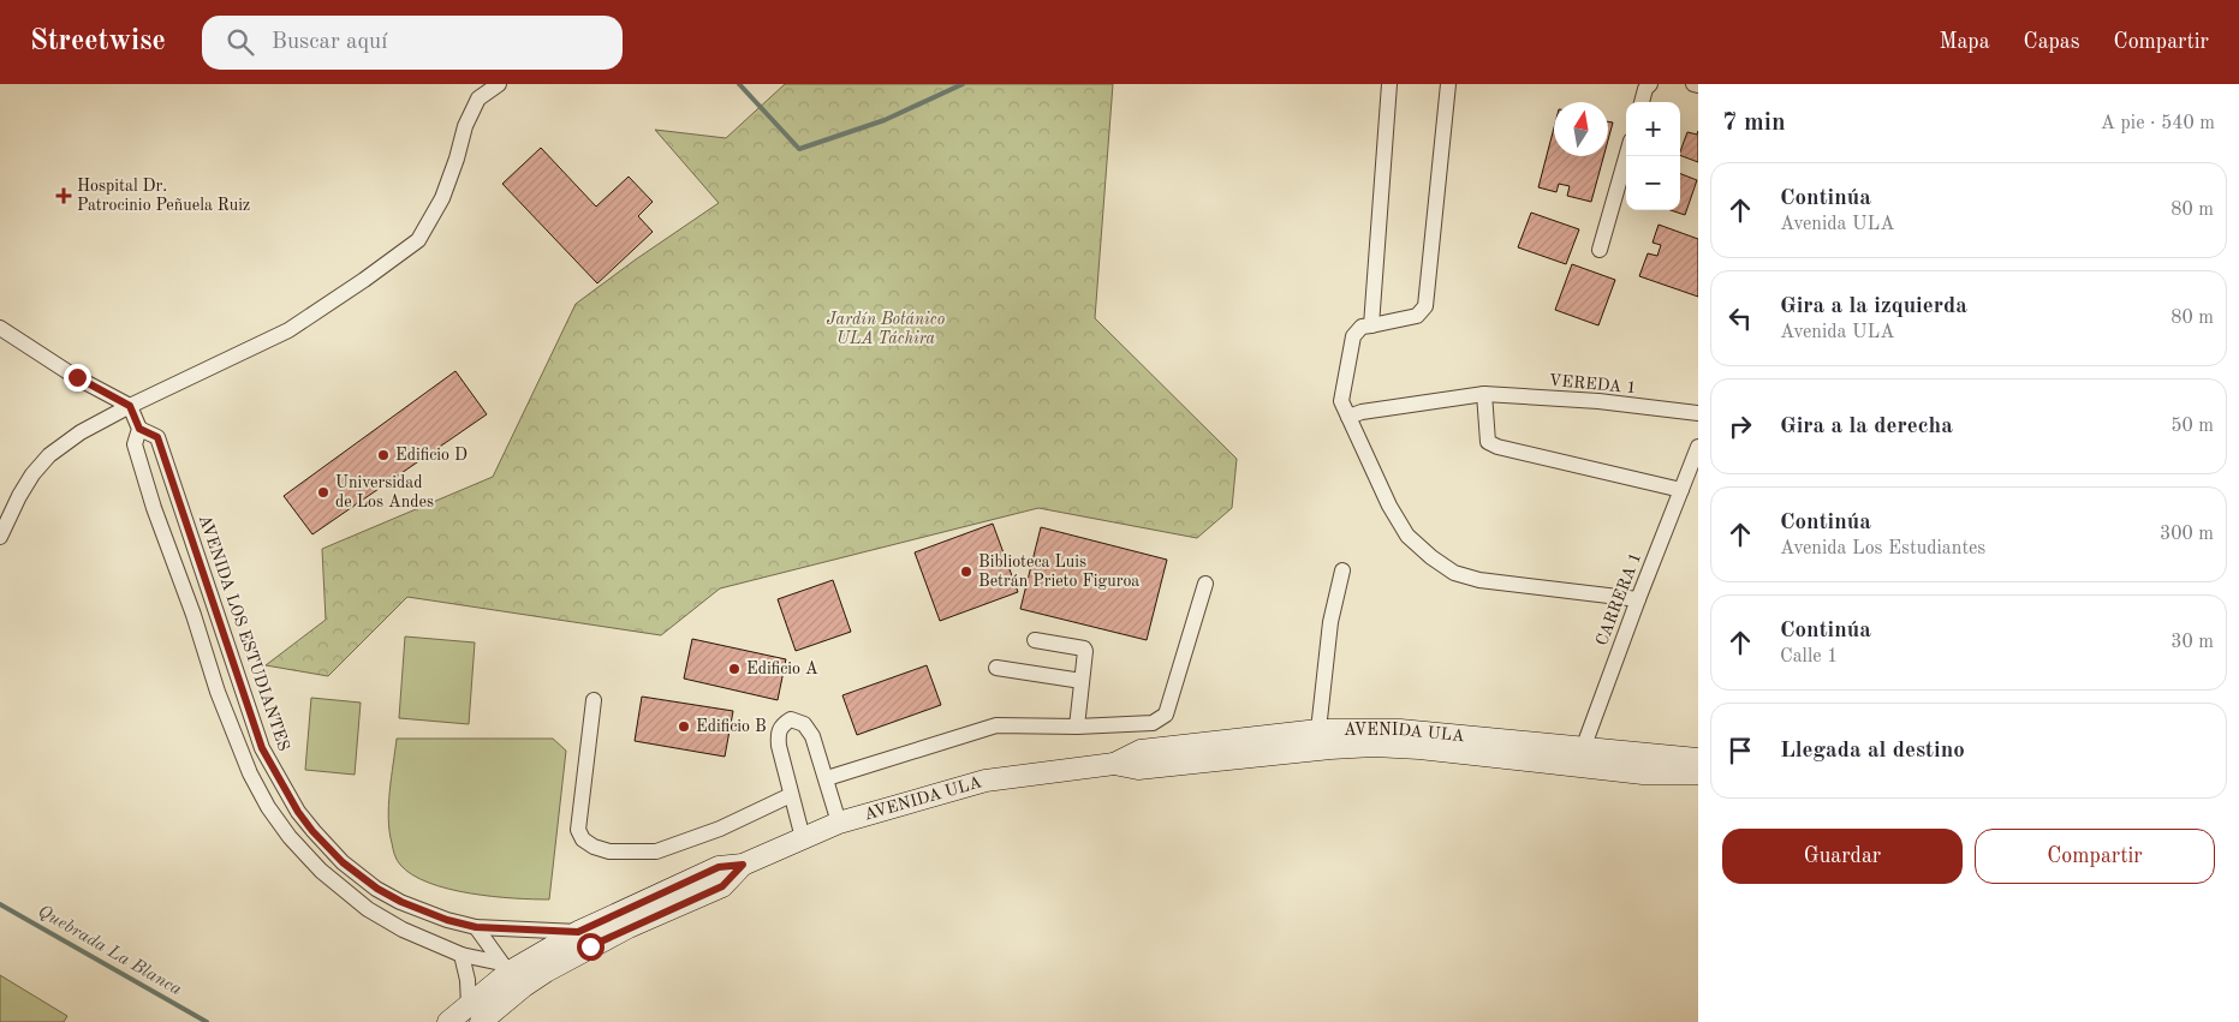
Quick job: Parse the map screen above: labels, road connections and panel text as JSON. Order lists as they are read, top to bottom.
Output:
{
  "streets": {
    "street": [
      "VEREDA 1",
      "CARRERA 1",
      "AVENIDA LOS ESTUDIANTES",
      "AVENIDA ULA"
    ]
  },
  "crossings": [
    ["CARRERA 1", "AVENIDA ULA"],
    ["AVENIDA LOS ESTUDIANTES", "AVENIDA ULA"]
  ],
  "water": ["Quebrada La Blanca"],
  "parks": ["Jardín Botánico ULA Táchira"],
  "places": {
    "health": ["Hospital Dr. Patrocinio Peñuela Ruiz"],
    "other": [
      "Edificio D",
      "Universidad de Los Andes",
      "Biblioteca Luis Betrán Prieto Figuroa",
      "Edificio A",
      "Edificio B"
    ]
  },
  "north": "top",
  "page": {
    "header": "Streetwise",
    "search": "Buscar aquí",
    "nav": ["Mapa", "Capas", "Compartir"],
    "heading": ["7 min", "A pie · 540 m"],
    "map_buttons": ["+", "−"],
    "list": [
      ["Continúa", "Avenida ULA", "80 m"],
      ["Gira a la izquierda", "Avenida ULA", "80 m"],
      ["Gira a la derecha", "50 m"],
      ["Continúa", "Avenida Los Estudiantes", "300 m"],
      ["Continúa", "Calle 1", "30 m"],
      "Llegada al destino"
    ],
    "buttons": ["Guardar", "Compartir"]
  }
}
